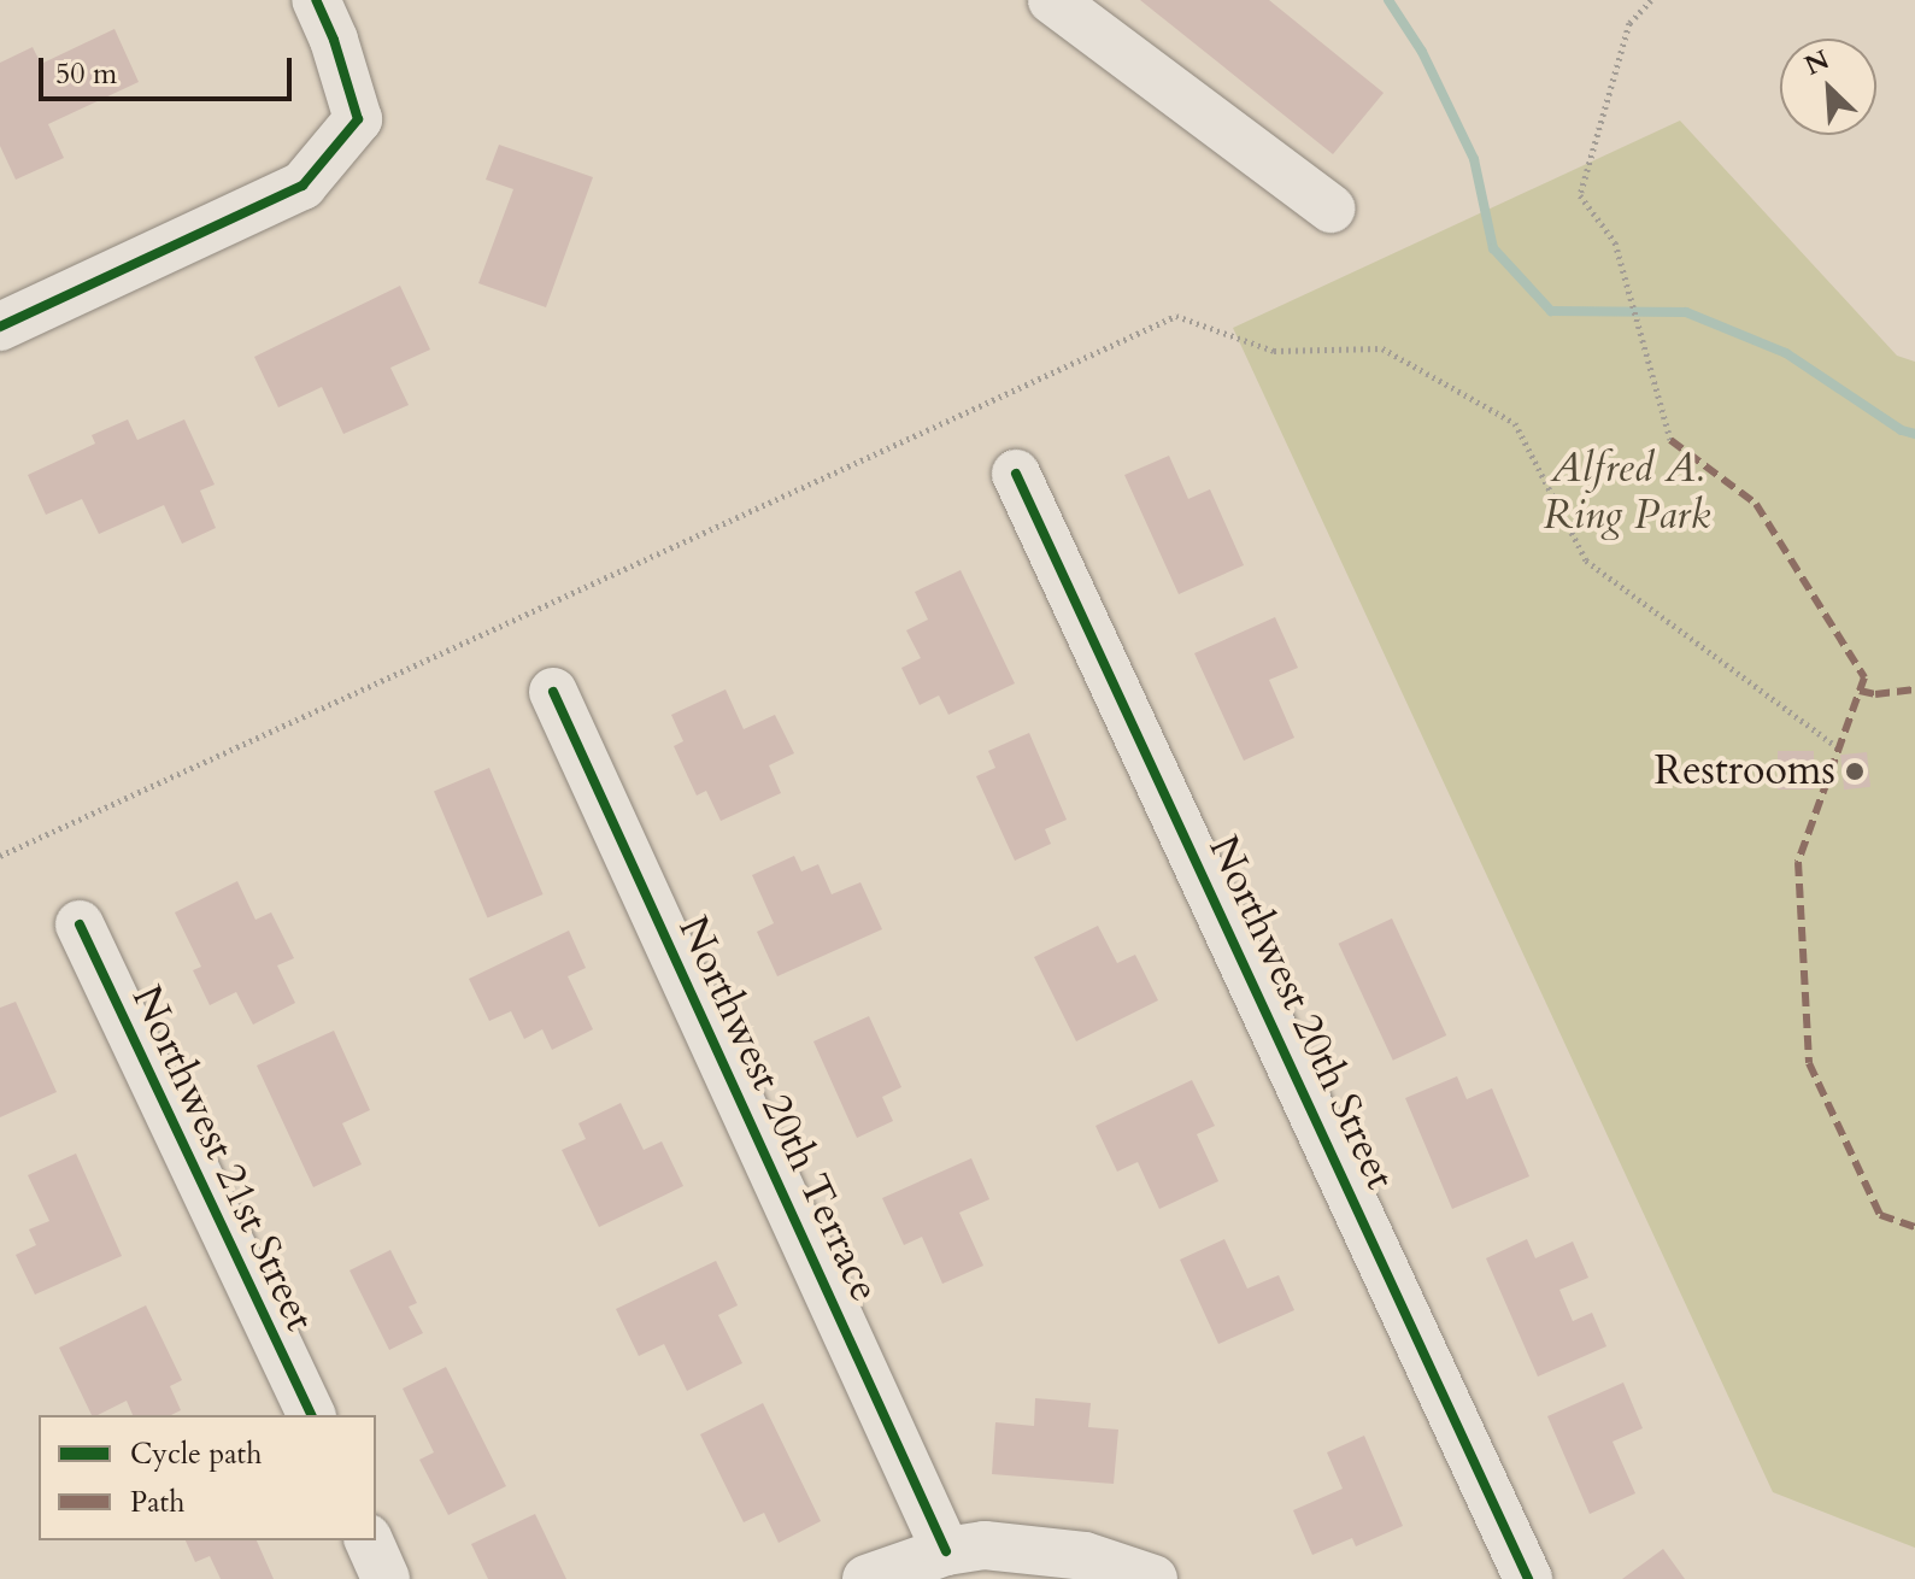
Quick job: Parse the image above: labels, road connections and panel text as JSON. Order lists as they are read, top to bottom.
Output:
{
  "streets": {
    "street": ["Northwest 20th Street", "Northwest 20th Terrace", "Northwest 21st Street"]
  },
  "parks": ["Alfred A. Ring Park"],
  "places": ["Restrooms"],
  "legend": ["Cycle path", "Path"],
  "scale_bar": "50 m",
  "north": "top left"
}
